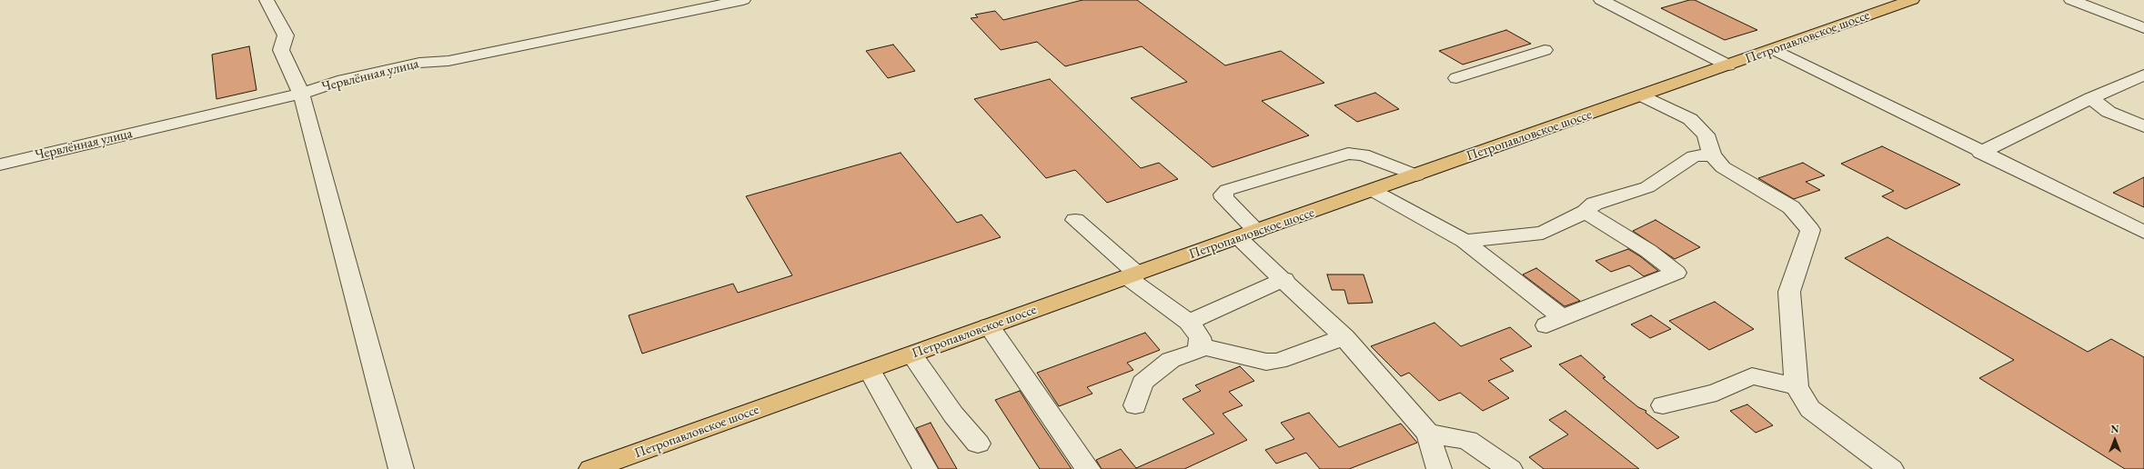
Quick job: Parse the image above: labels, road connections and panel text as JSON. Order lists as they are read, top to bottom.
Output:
{
  "streets": {
    "main road": ["Петропавловское шоссе"],
    "street": ["Червлённая улица"]
  },
  "north": "top"
}
